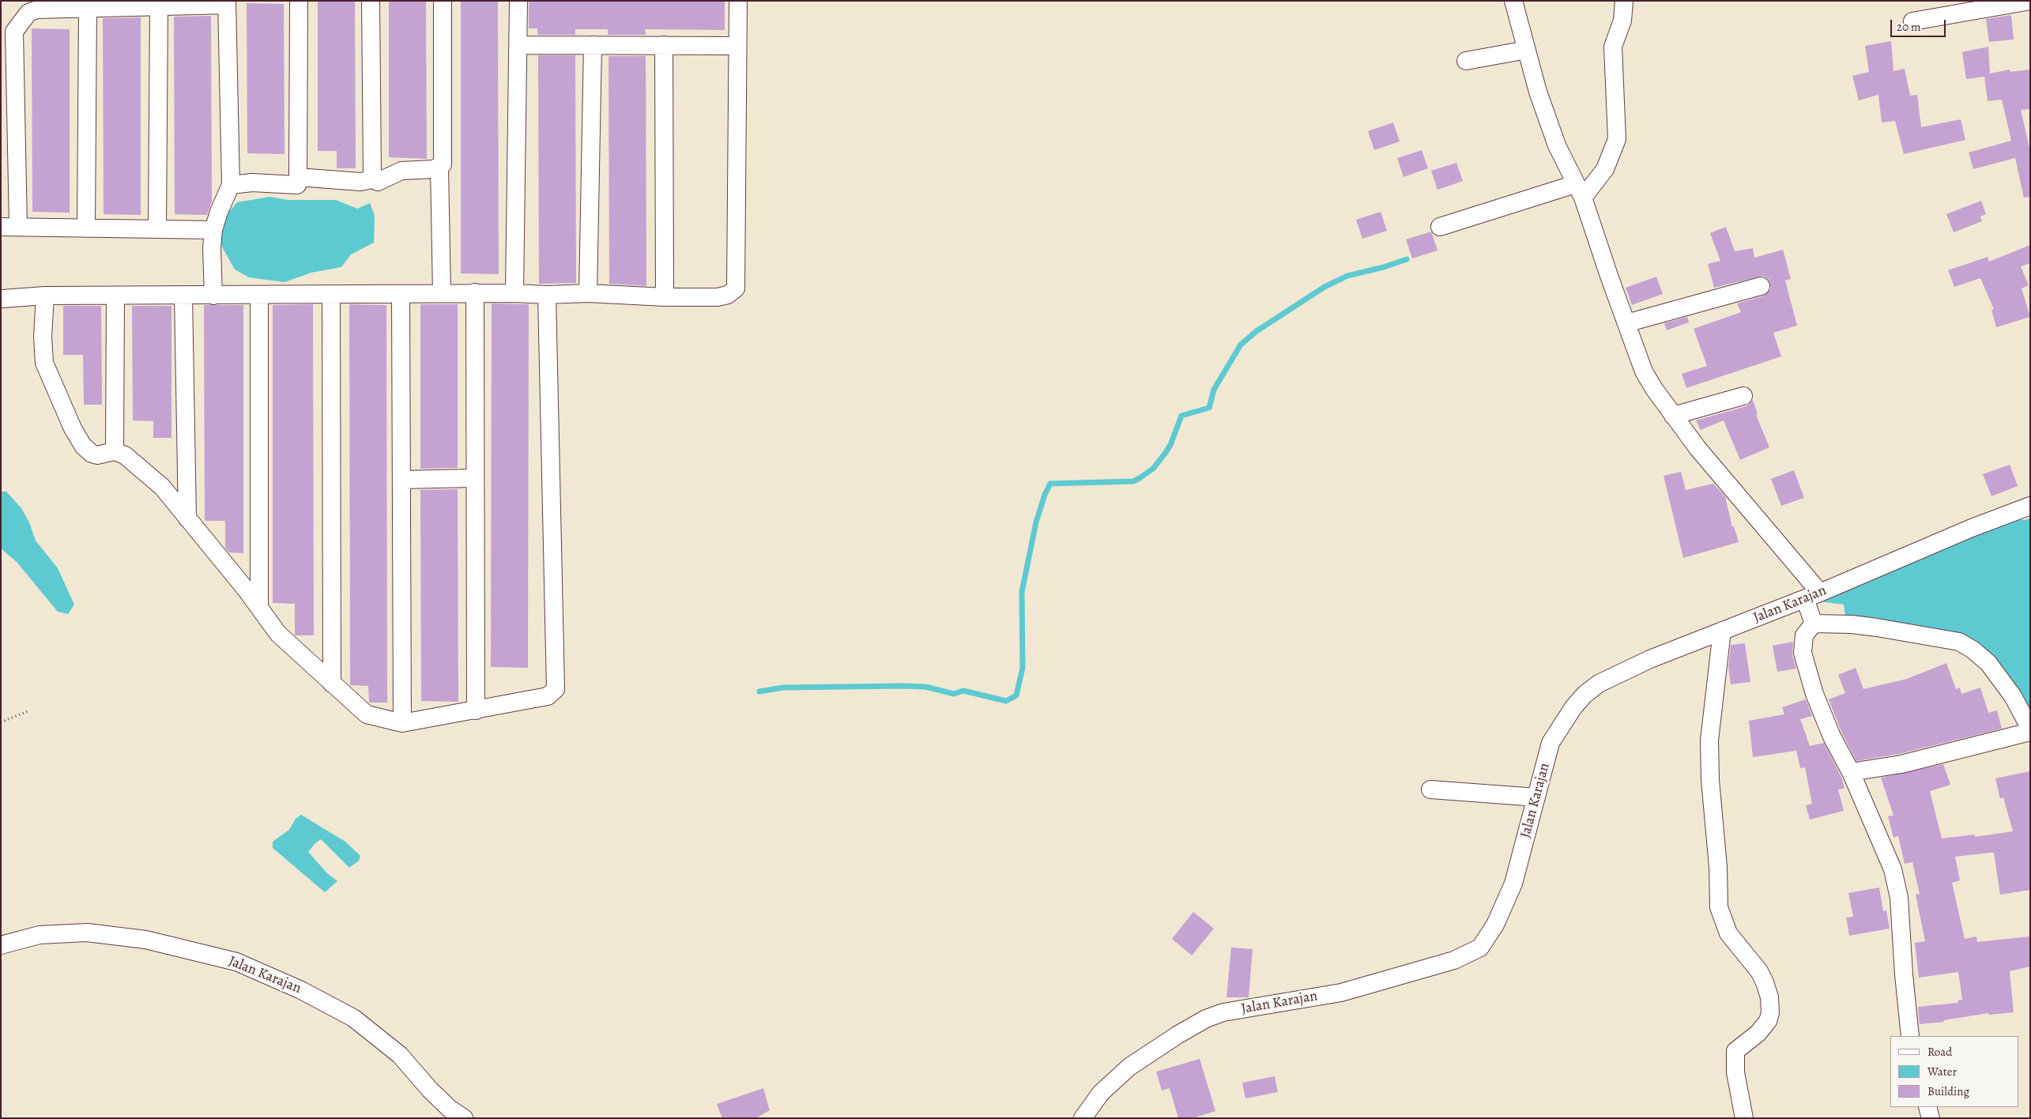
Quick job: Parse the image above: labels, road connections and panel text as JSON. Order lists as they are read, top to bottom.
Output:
{
  "streets": {
    "street": ["Jalan Karajan"]
  },
  "legend": ["Road", "Water", "Building"],
  "scale_bar": "20 m"
}
